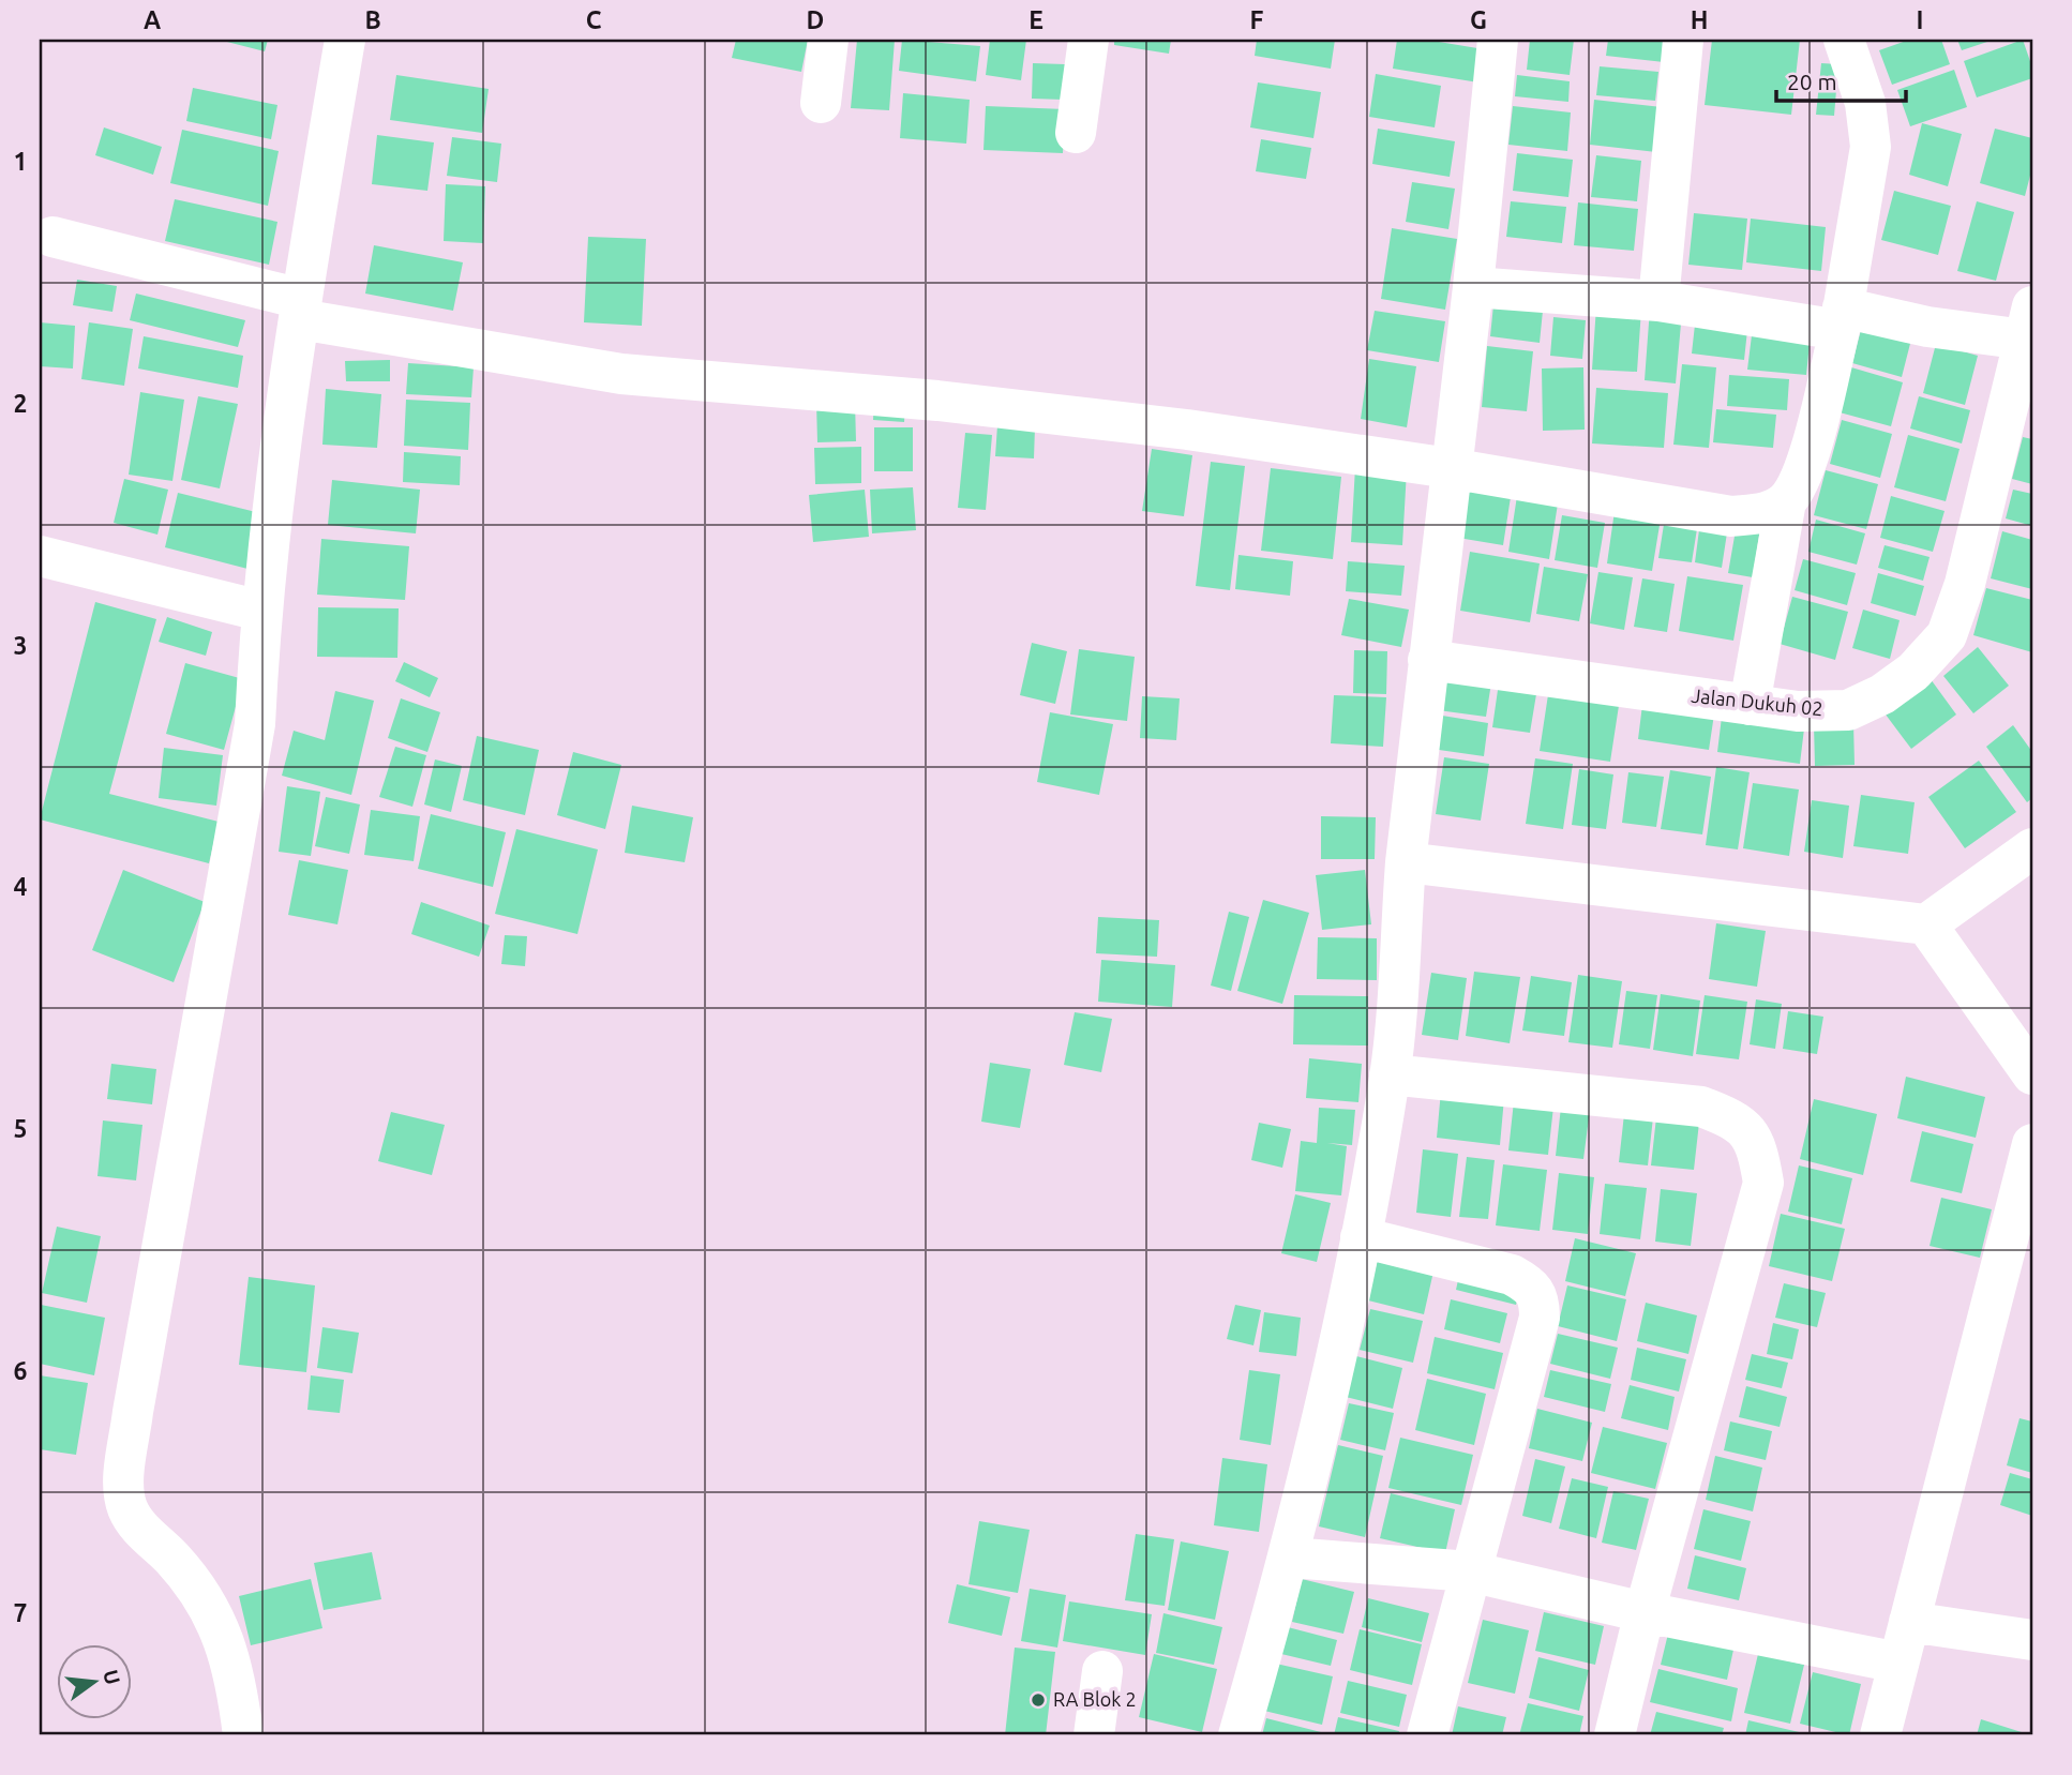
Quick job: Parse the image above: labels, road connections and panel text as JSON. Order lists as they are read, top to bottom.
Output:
{
  "streets": {
    "street": ["Jalan Dukuh 02"]
  },
  "places": ["RA Blok 2"],
  "scale_bar": "20 m",
  "north": "right",
  "grid": {
    "columns": [
      "A",
      "B",
      "C",
      "D",
      "E",
      "F",
      "G",
      "H",
      "I"
    ],
    "rows": [
      "1",
      "2",
      "3",
      "4",
      "5",
      "6",
      "7"
    ]
  }
}
